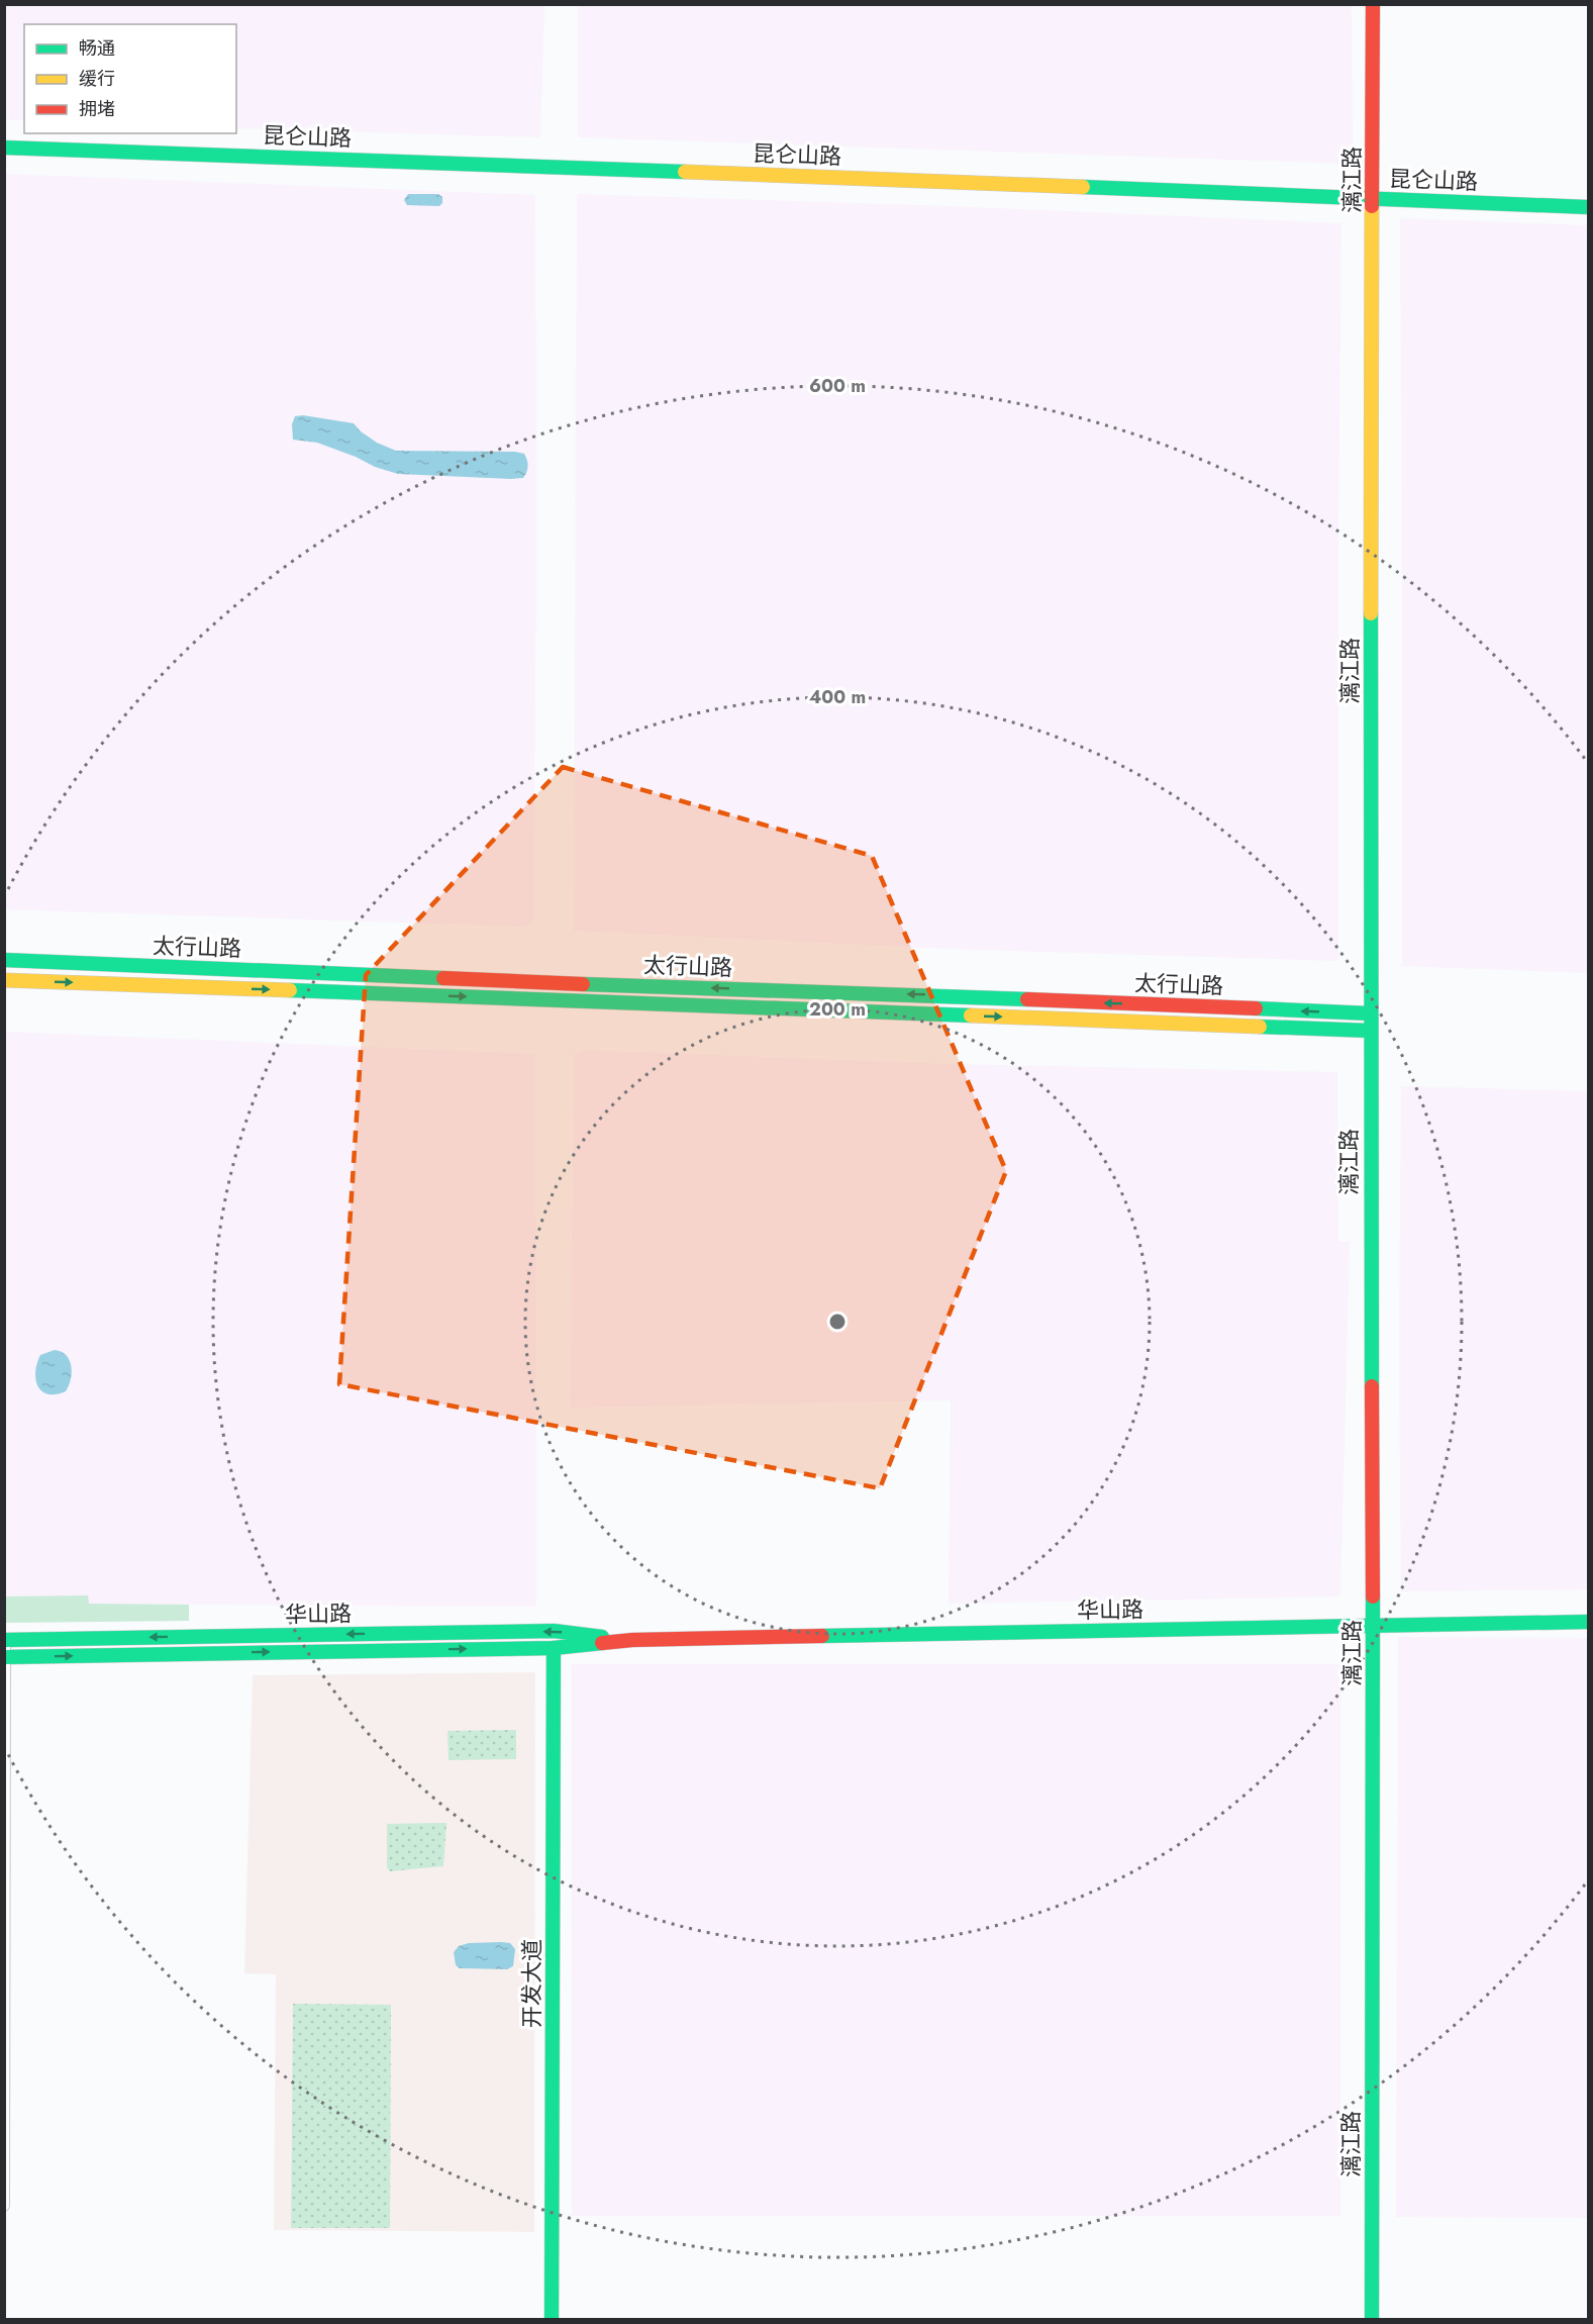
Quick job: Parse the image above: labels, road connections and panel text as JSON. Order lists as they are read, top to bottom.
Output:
{
  "streets": {
    "street": [
      "昆仑山路",
      "漓江路",
      "太行山路",
      "华山路",
      "开发大道"
    ]
  },
  "crossings": [
    ["昆仑山路", "漓江路"],
    ["漓江路", "太行山路"],
    ["漓江路", "华山路"],
    ["华山路", "开发大道"]
  ],
  "legend": ["畅通", "缓行", "拥堵"],
  "rings": ["600 m", "400 m", "200 m"]
}
